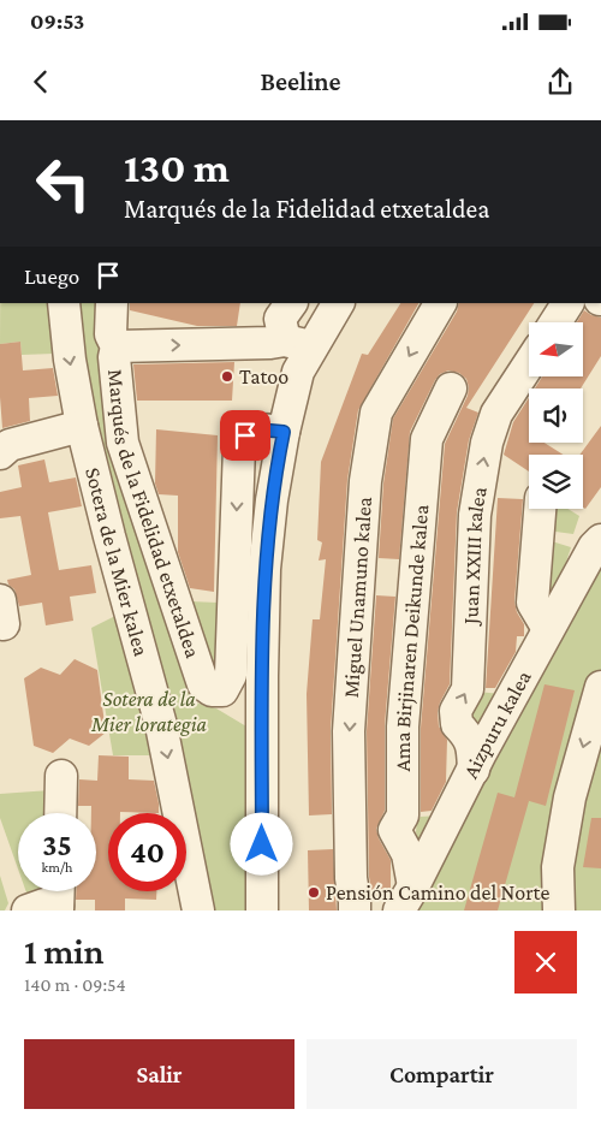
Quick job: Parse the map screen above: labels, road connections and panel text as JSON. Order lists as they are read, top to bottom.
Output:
{
  "streets": {
    "street": [
      "Marqués de la Fidelidad etxetaldea",
      "Juan XXIII kalea",
      "Sotera de la Mier kalea",
      "Miguel Unamuno kalea",
      "Ama Birjinaren Deikunde kalea",
      "Aizpuru kalea"
    ]
  },
  "crossings": [
    ["Juan XXIII kalea", "Aizpuru kalea"],
    ["Ama Birjinaren Deikunde kalea", "Aizpuru kalea"]
  ],
  "parks": ["Sotera de la Mier lorategia"],
  "places": ["Tatoo", "Pensión Camino del Norte"],
  "north": "left",
  "page": {
    "status": "09:53",
    "header": "Beeline",
    "turn": ["130 m", "Marqués de la Fidelidad etxetaldea"],
    "then": "Luego",
    "speed": "35 km/h",
    "limit": "40",
    "heading": ["1 min", "140 m · 09:54"],
    "buttons": ["Salir", "Compartir"]
  }
}
